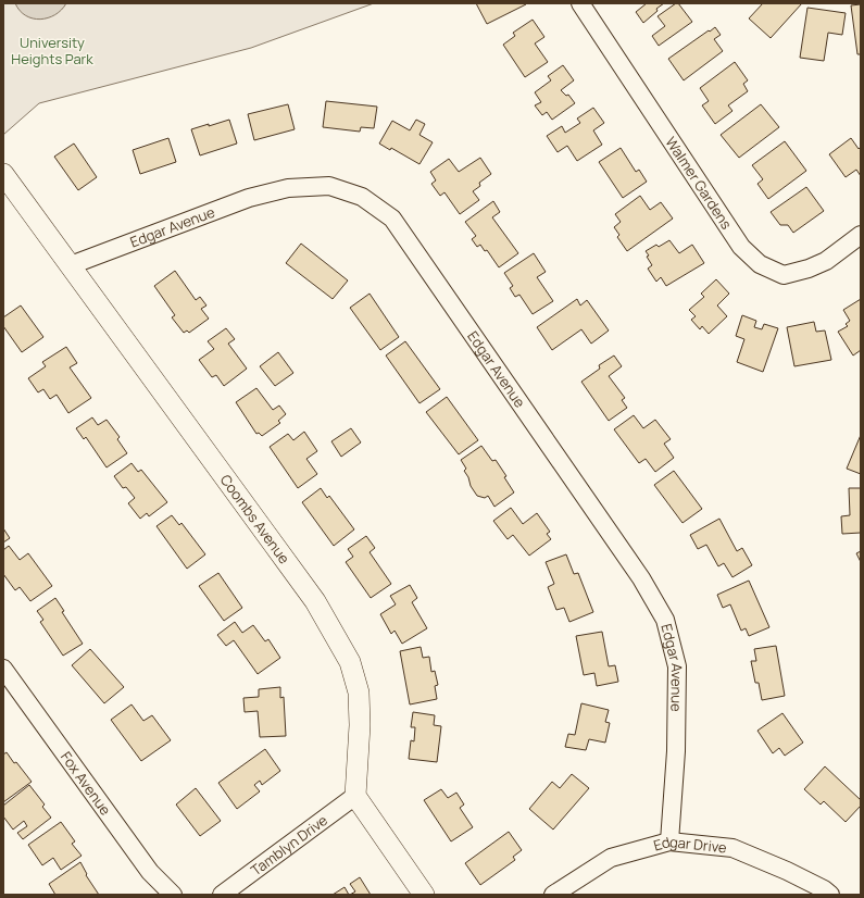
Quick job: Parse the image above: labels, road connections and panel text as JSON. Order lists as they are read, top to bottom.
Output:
{
  "streets": {
    "street": [
      "Walmer Gardens",
      "Edgar Avenue",
      "Coombs Avenue",
      "Fox Avenue",
      "Tamblyn Drive",
      "Edgar Drive"
    ]
  },
  "crossings": [
    ["Edgar Avenue", "Coombs Avenue"],
    ["Edgar Avenue", "Edgar Drive"],
    ["Coombs Avenue", "Tamblyn Drive"]
  ],
  "parks": ["University Heights Park"]
}
